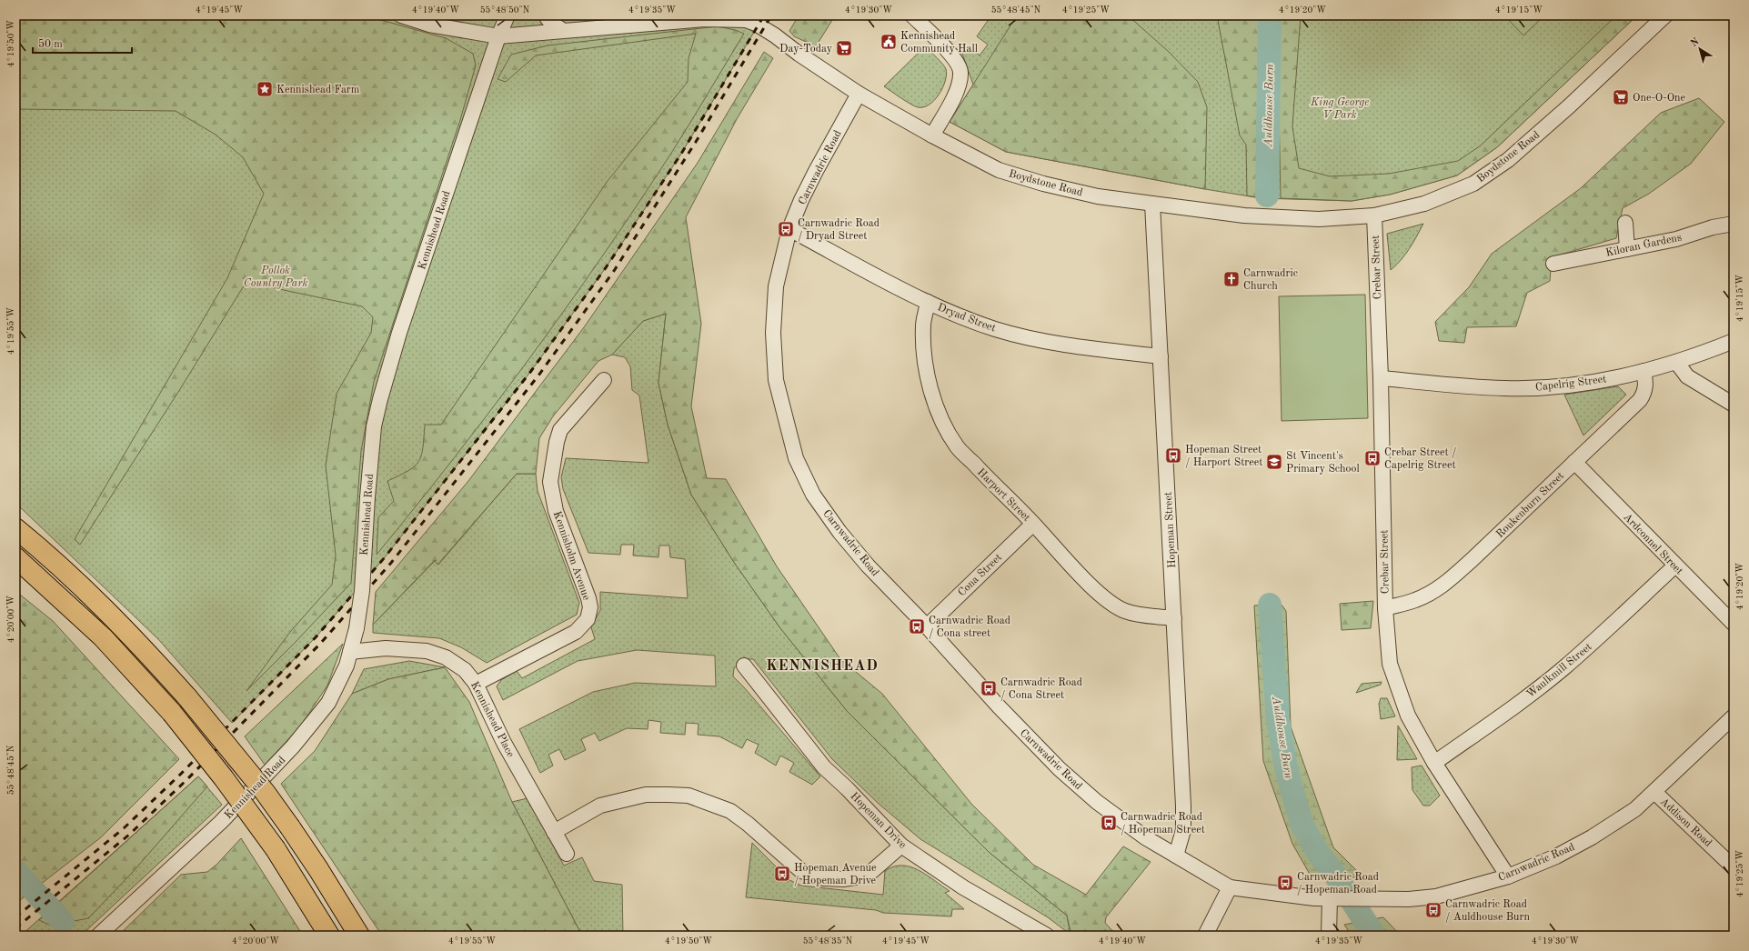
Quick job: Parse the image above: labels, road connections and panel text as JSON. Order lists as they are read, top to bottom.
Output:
{
  "streets": {
    "street": [
      "Boydstone Road",
      "Carnwadric Road",
      "Kennishead Road",
      "Kiloran Gardens",
      "Crebar Street",
      "Dryad Street",
      "Capelrig Street",
      "Harport Street",
      "Roukenburn Street",
      "Hopeman Street",
      "Ardconnel Street",
      "Kennisholm Avenue",
      "Cona Street",
      "Waulkmill Street",
      "Kennishead Place",
      "Hopeman Drive",
      "Addison Road"
    ]
  },
  "crossings": [
    ["Boydstone Road", "Carnwadric Road"],
    ["Boydstone Road", "Kennishead Road"],
    ["Boydstone Road", "Crebar Street"],
    ["Boydstone Road", "Hopeman Street"],
    ["Carnwadric Road", "Crebar Street"],
    ["Carnwadric Road", "Dryad Street"],
    ["Carnwadric Road", "Hopeman Street"],
    ["Carnwadric Road", "Cona Street"],
    ["Carnwadric Road", "Addison Road"],
    ["Kennishead Road", "Kennishead Place"],
    ["Crebar Street", "Capelrig Street"],
    ["Crebar Street", "Roukenburn Street"],
    ["Crebar Street", "Waulkmill Street"],
    ["Dryad Street", "Harport Street"],
    ["Dryad Street", "Hopeman Street"],
    ["Capelrig Street", "Roukenburn Street"],
    ["Harport Street", "Hopeman Street"],
    ["Harport Street", "Cona Street"],
    ["Roukenburn Street", "Ardconnel Street"],
    ["Ardconnel Street", "Waulkmill Street"],
    ["Kennisholm Avenue", "Kennishead Place"]
  ],
  "districts": ["KENNISHEAD"],
  "water": ["Auldhouse Burn"],
  "parks": ["King George V Park", "Pollok Country Park"],
  "places": {
    "public building": ["Kennishead Community Hall"],
    "supermarket": ["Day-Today", "One-O-One"],
    "place": ["Kennishead Farm"],
    "bus stop": [
      "Carnwadric Road / Dryad Street",
      "Hopeman Street / Harport Street",
      "Crebar Street / Capelrig Street",
      "Carnwadric Road / Cona street",
      "Carnwadric Road / Cona Street",
      "Carnwadric Road / Hopeman Street",
      "Hopeman Avenue / Hopeman Drive",
      "Carnwadric Road / Hopeman Road",
      "Carnwadric Road / Auldhouse Burn"
    ],
    "church": ["Carnwadric Church"],
    "school or university": ["St Vincent's Primary School"]
  },
  "scale_bar": "50 m",
  "north": "top left",
  "coordinates": [
    "4°19'45\"W",
    "4°19'40\"W",
    "55°48'50\"N",
    "4°19'35\"W",
    "4°19'30\"W",
    "55°48'45\"N",
    "4°19'25\"W",
    "4°19'20\"W",
    "4°19'15\"W",
    "4°19'50\"W",
    "4°19'55\"W",
    "4°20'00\"W",
    "55°48'35\"N"
  ]
}
